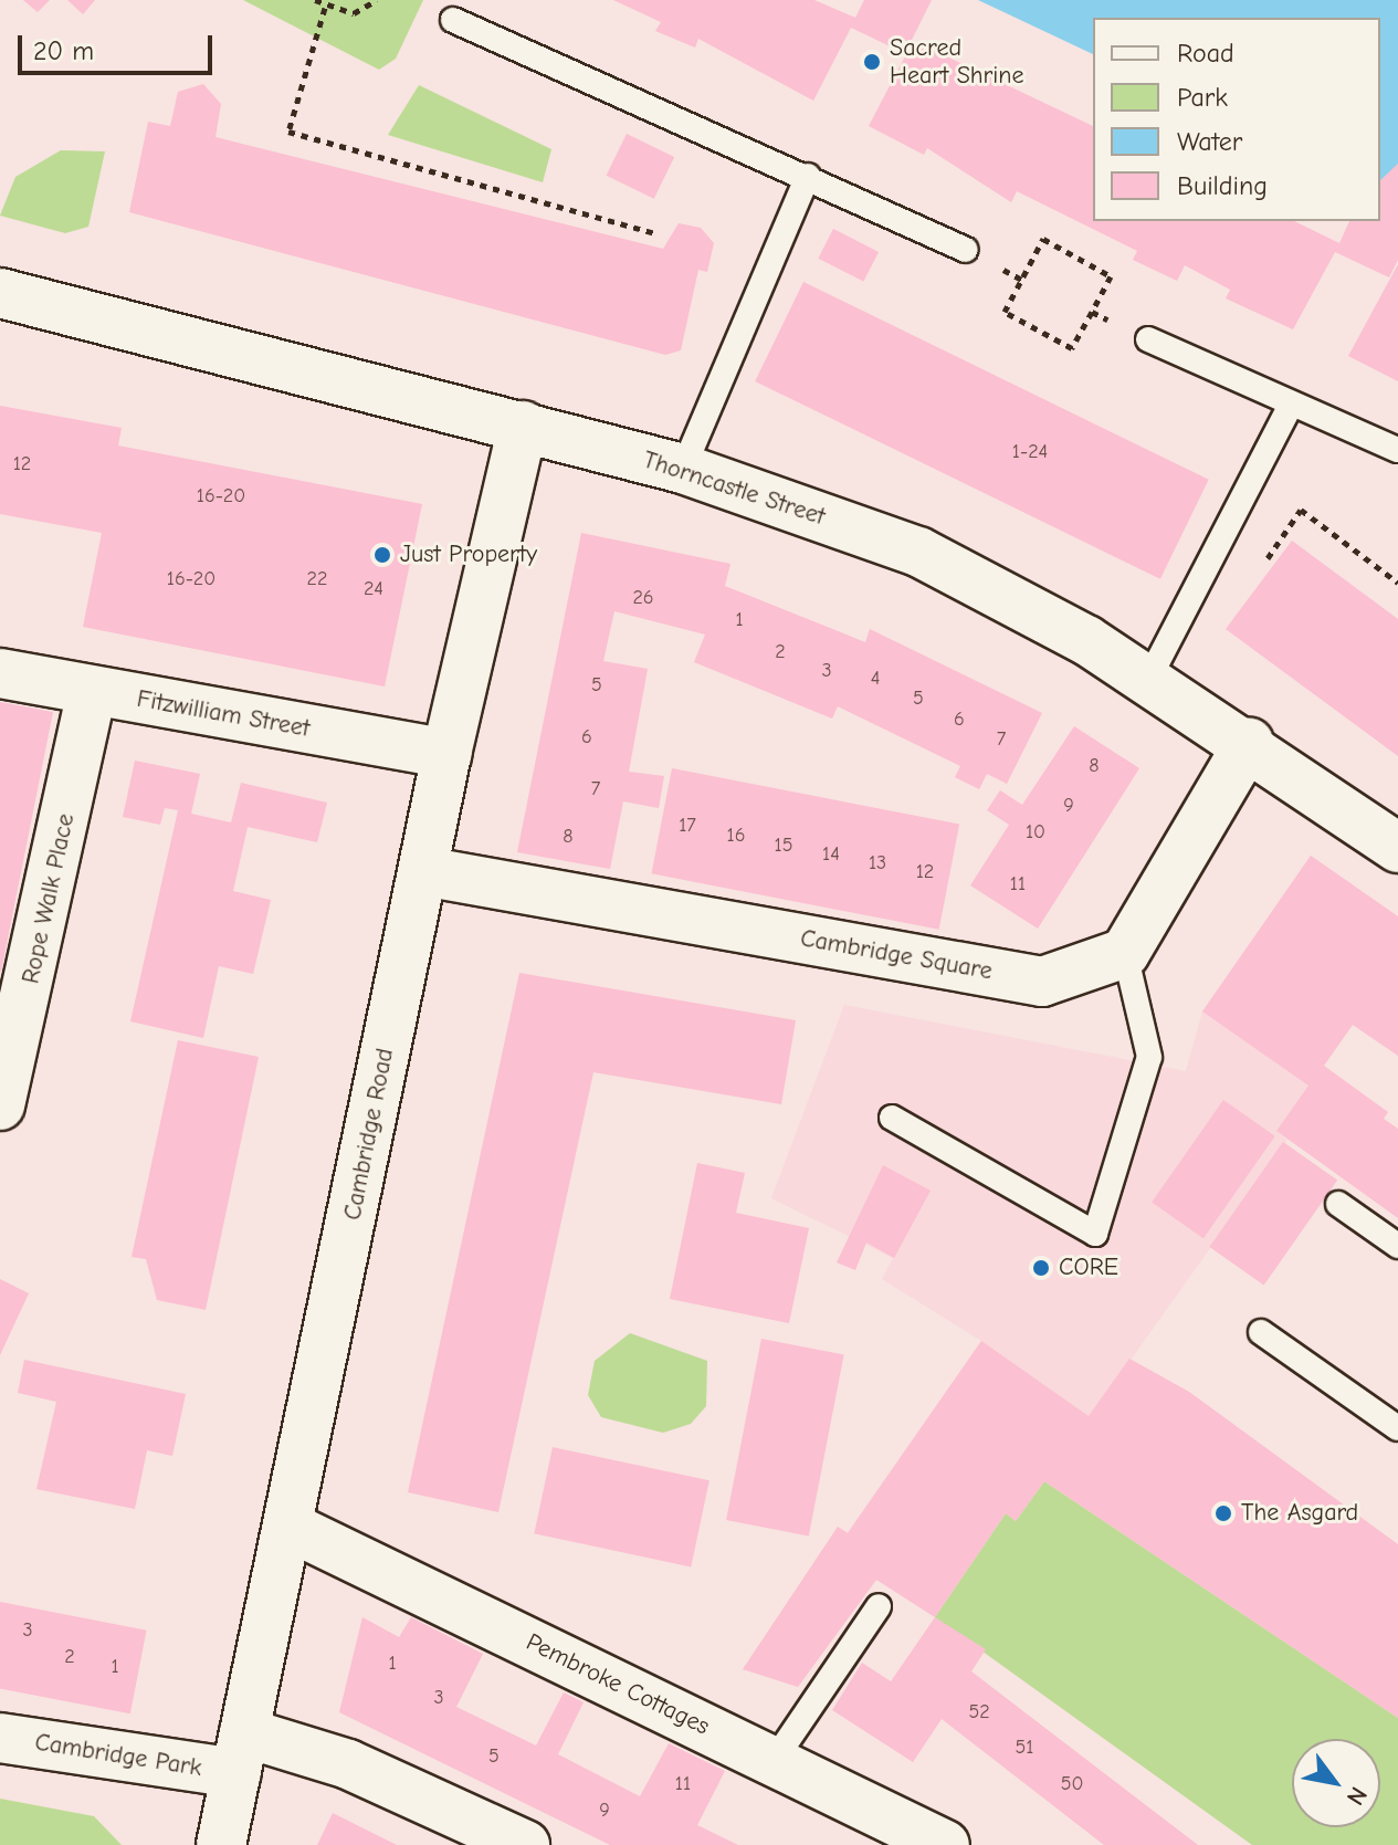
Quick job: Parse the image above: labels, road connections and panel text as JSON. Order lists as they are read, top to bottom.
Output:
{
  "streets": {
    "street": [
      "Thorncastle Street",
      "Fitzwilliam Street",
      "Rope Walk Place",
      "Cambridge Square",
      "Cambridge Road",
      "Pembroke Cottages",
      "Cambridge Park"
    ]
  },
  "crossings": [
    ["Thorncastle Street", "Cambridge Road"],
    ["Fitzwilliam Street", "Rope Walk Place"],
    ["Fitzwilliam Street", "Cambridge Road"],
    ["Cambridge Square", "Cambridge Road"],
    ["Cambridge Road", "Pembroke Cottages"],
    ["Cambridge Road", "Cambridge Park"]
  ],
  "places": [
    "Sacred Heart Shrine",
    "Just Property",
    "CORE",
    "The Asgard"
  ],
  "house_numbers": [
    "1-24",
    "12",
    "16-20",
    "16-20",
    "22",
    "24",
    "26",
    "1",
    "2",
    "3",
    "4",
    "5",
    "5",
    "6",
    "6",
    "7",
    "8",
    "7",
    "9",
    "17",
    "10",
    "16",
    "8",
    "15",
    "14",
    "13",
    "12",
    "11",
    "3",
    "2",
    "1",
    "1",
    "3",
    "52",
    "51",
    "5",
    "11",
    "50",
    "9"
  ],
  "legend": [
    "Road",
    "Park",
    "Water",
    "Building"
  ],
  "scale_bar": "20 m",
  "north": "bottom right"
}
